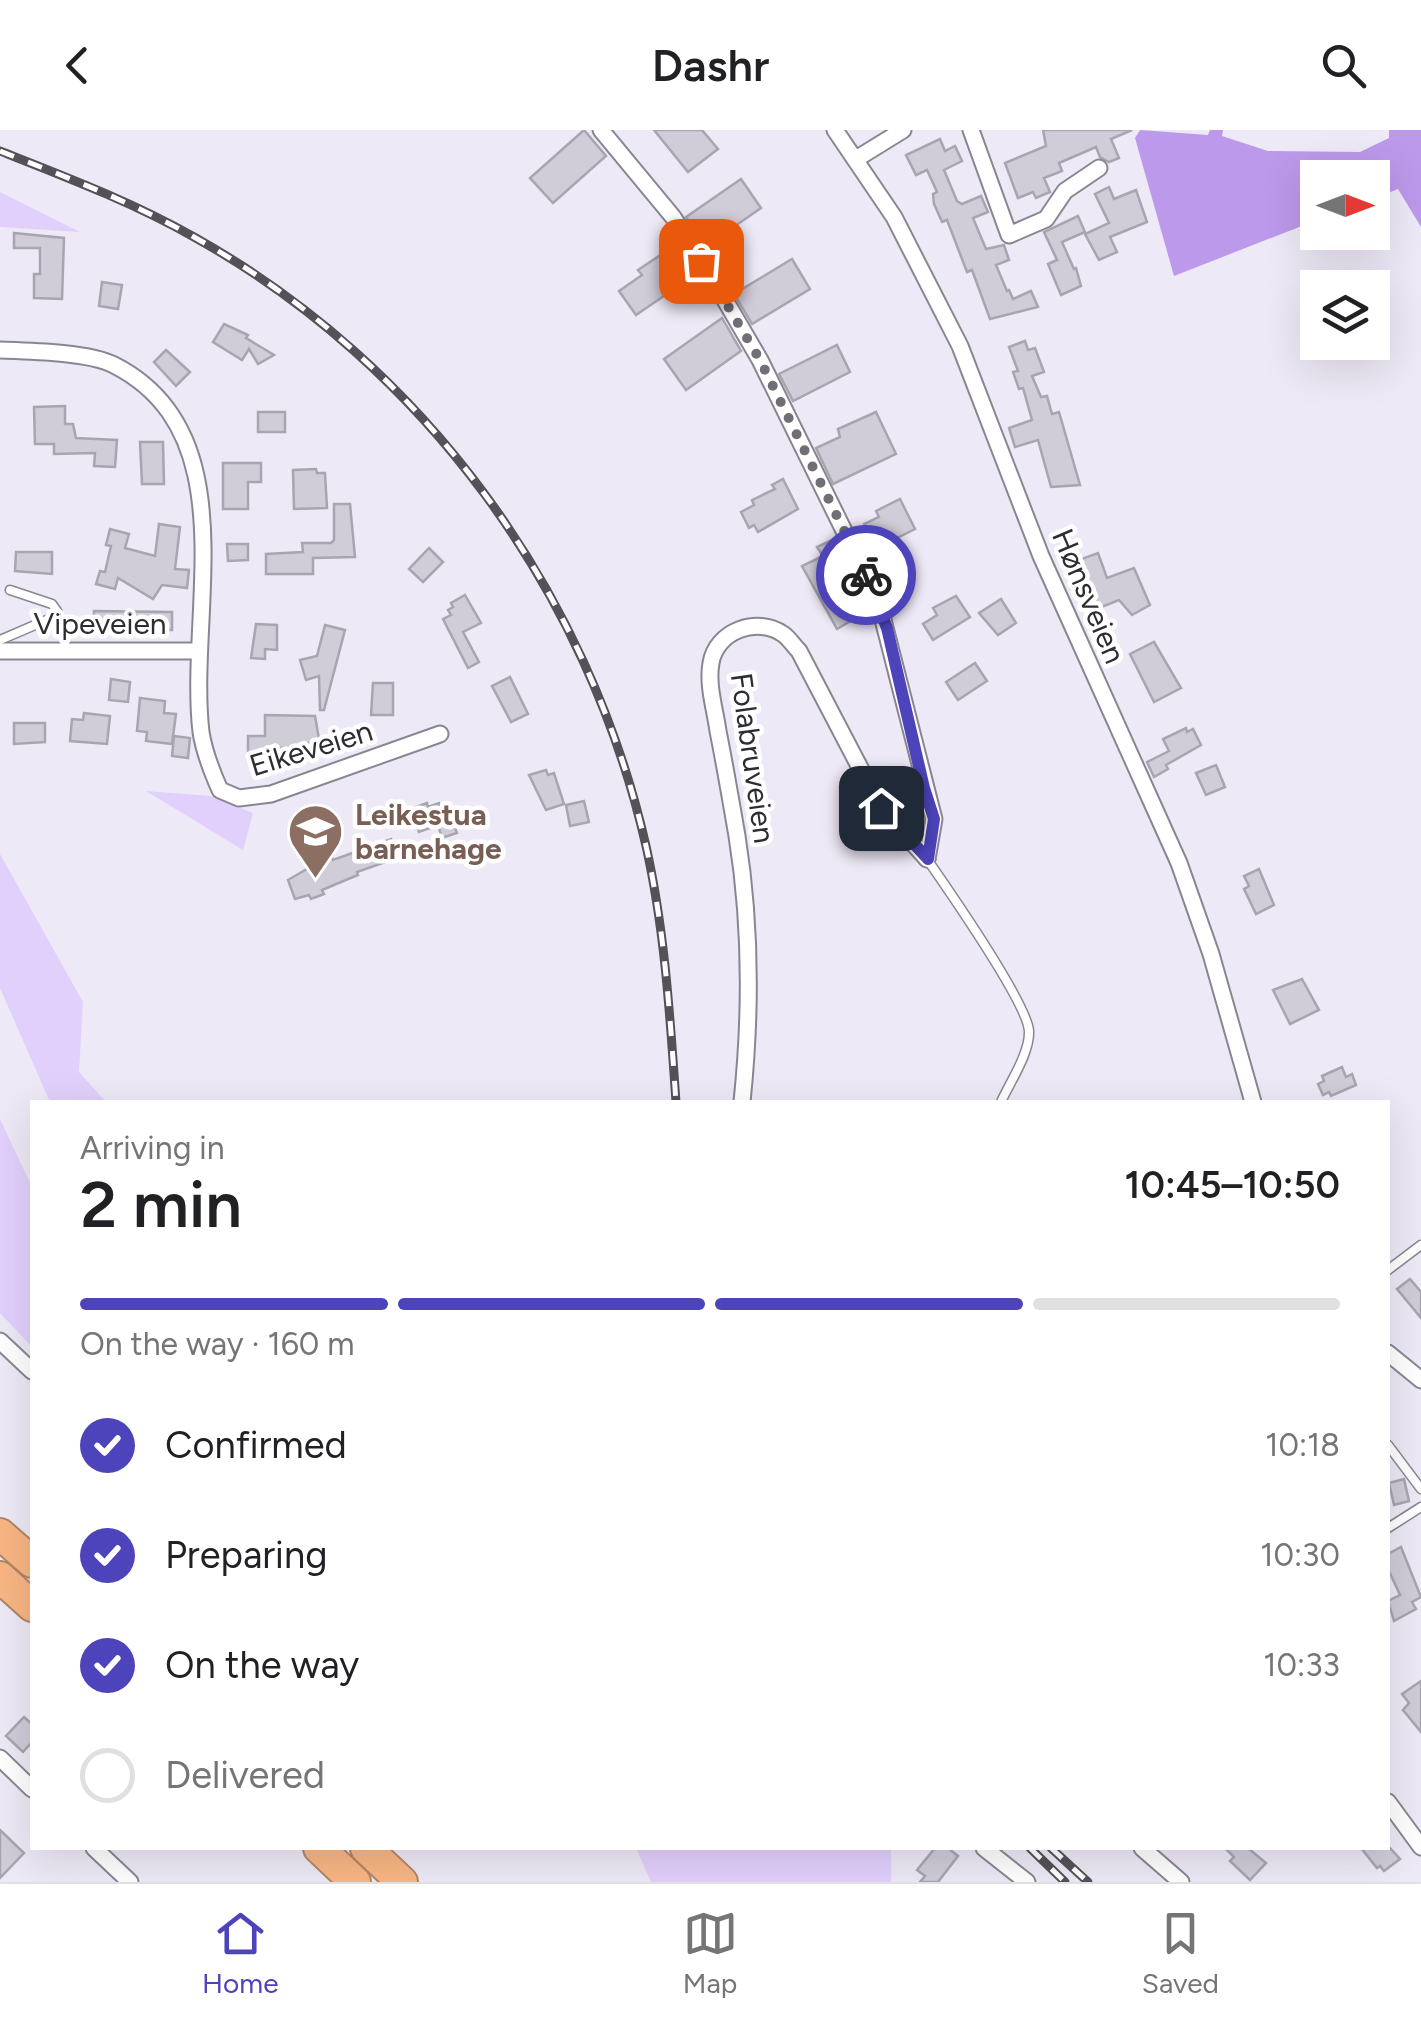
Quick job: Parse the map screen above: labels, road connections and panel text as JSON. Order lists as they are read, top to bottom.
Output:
{
  "streets": {
    "street": [
      "Hønsveien",
      "Vipeveien",
      "Eikeveien",
      "Folabruveien"
    ]
  },
  "crossings": [
    ["Vipeveien", "Eikeveien"]
  ],
  "places": {
    "school or university": ["Leikestua barnehage"]
  },
  "north": "right",
  "page": {
    "header": "Dashr",
    "heading": ["2 min", "Arriving in", "10:45–10:50"],
    "bar": "On the way · 160 m",
    "list": [
      ["Confirmed", "10:18"],
      ["Preparing", "10:30"],
      ["On the way", "10:33"],
      "Delivered"
    ],
    "tabs": ["Home", "Map", "Saved"]
  }
}
